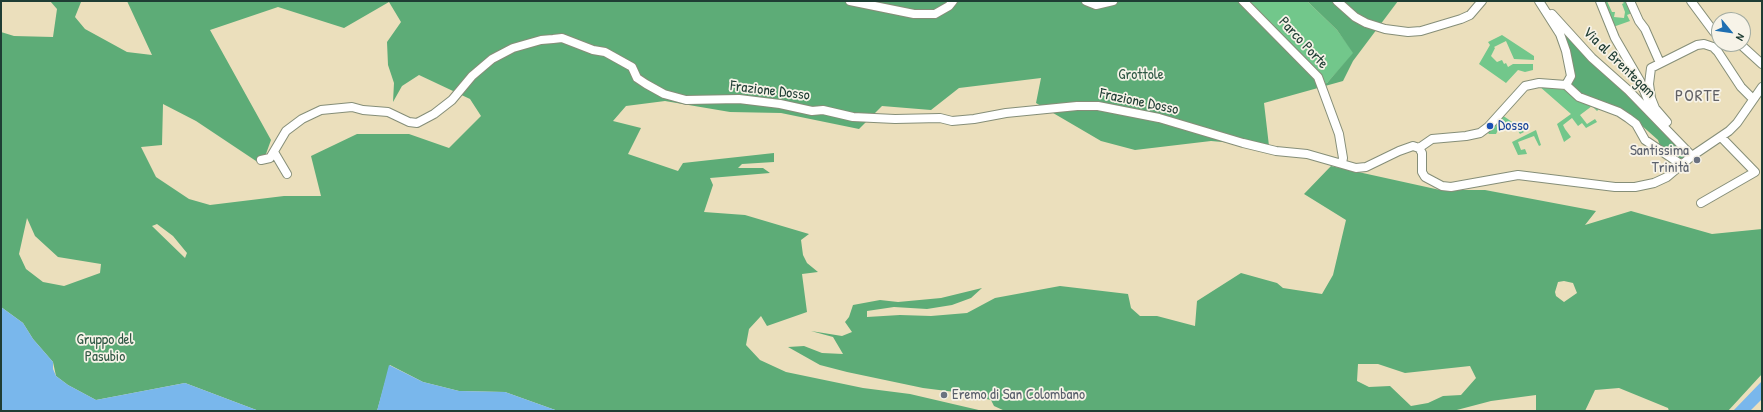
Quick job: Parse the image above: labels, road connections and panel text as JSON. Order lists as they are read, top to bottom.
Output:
{
  "streets": {
    "street": ["Parco Porte", "Via al Brentegam", "Frazione Dosso"]
  },
  "crossings": [
    ["Parco Porte", "Frazione Dosso"]
  ],
  "districts": ["PORTE"],
  "parks": ["Grottole", "Gruppo del Pasubio"],
  "places": ["Dosso", "Santissima Trinità", "Eremo di San Colombano"],
  "north": "bottom right"
}
